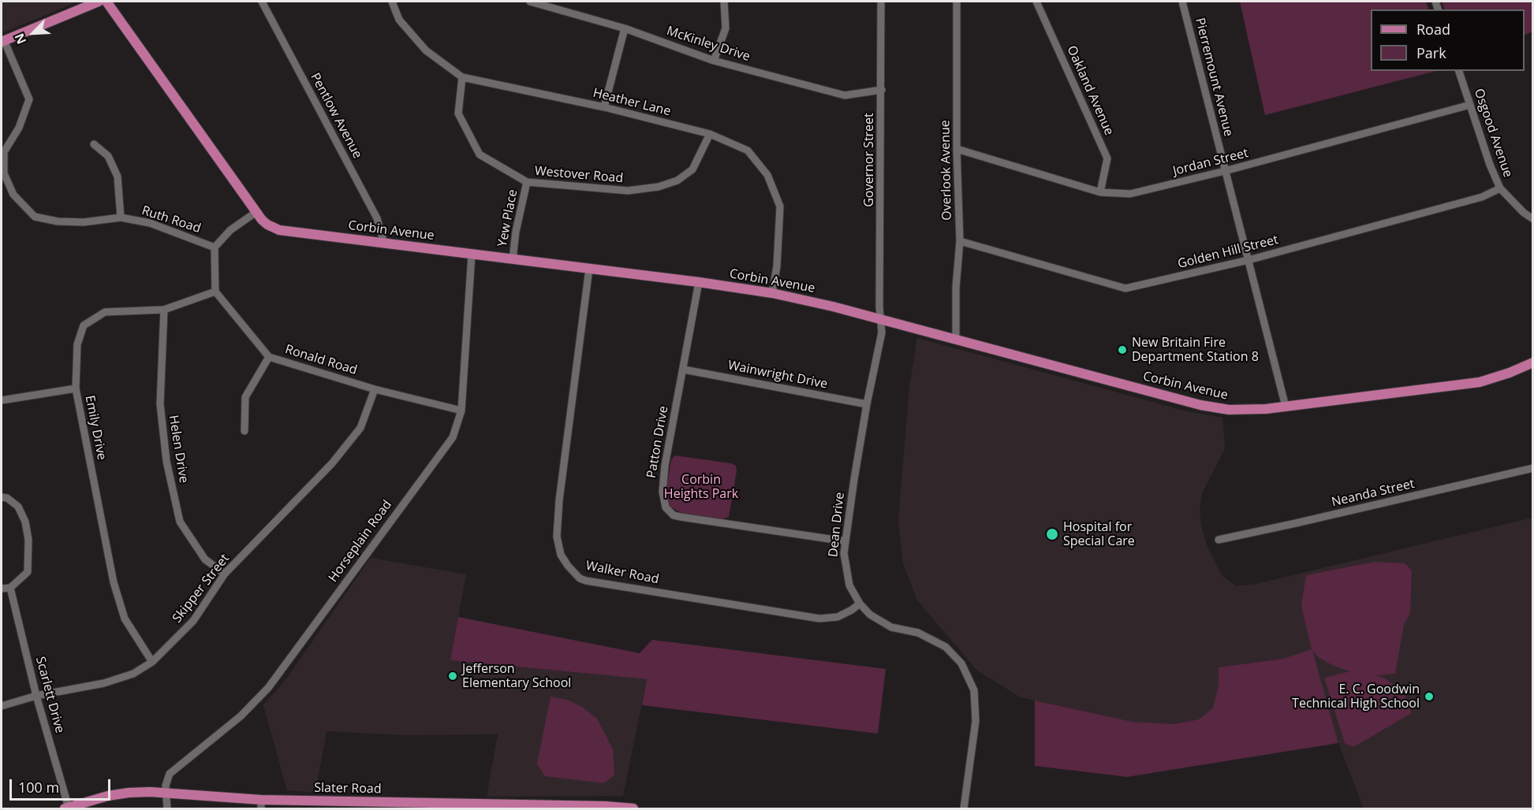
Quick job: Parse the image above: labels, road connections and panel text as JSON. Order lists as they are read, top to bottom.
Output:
{
  "streets": {
    "main road": ["Corbin Avenue", "Slater Road"],
    "street": [
      "McKinley Drive",
      "Pierremount Avenue",
      "Oakland Avenue",
      "Heather Lane",
      "Pentlow Avenue",
      "Osgood Avenue",
      "Governor Street",
      "Jordan Street",
      "Overlook Avenue",
      "Westover Road",
      "Yew Place",
      "Ruth Road",
      "Golden Hill Street",
      "Ronald Road",
      "Wainwright Drive",
      "Emily Drive",
      "Patton Drive",
      "Helen Drive",
      "Neanda Street",
      "Dean Drive",
      "Horseplain Road",
      "Walker Road",
      "Skipper Street",
      "Scarlett Drive"
    ]
  },
  "crossings": [
    ["McKinley Drive", "Governor Street"],
    ["Pierremount Avenue", "Jordan Street"],
    ["Pierremount Avenue", "Corbin Avenue"],
    ["Pierremount Avenue", "Golden Hill Street"],
    ["Oakland Avenue", "Jordan Street"],
    ["Heather Lane", "Westover Road"],
    ["Heather Lane", "Corbin Avenue"],
    ["Pentlow Avenue", "Corbin Avenue"],
    ["Osgood Avenue", "Jordan Street"],
    ["Osgood Avenue", "Golden Hill Street"],
    ["Governor Street", "Corbin Avenue"],
    ["Governor Street", "Dean Drive"],
    ["Jordan Street", "Overlook Avenue"],
    ["Overlook Avenue", "Corbin Avenue"],
    ["Overlook Avenue", "Golden Hill Street"],
    ["Westover Road", "Yew Place"],
    ["Yew Place", "Corbin Avenue"],
    ["Corbin Avenue", "Patton Drive"],
    ["Corbin Avenue", "Dean Drive"],
    ["Corbin Avenue", "Horseplain Road"],
    ["Corbin Avenue", "Walker Road"],
    ["Ronald Road", "Emily Drive"],
    ["Ronald Road", "Horseplain Road"],
    ["Ronald Road", "Skipper Street"],
    ["Wainwright Drive", "Patton Drive"],
    ["Wainwright Drive", "Dean Drive"],
    ["Emily Drive", "Helen Drive"],
    ["Emily Drive", "Skipper Street"],
    ["Patton Drive", "Dean Drive"],
    ["Helen Drive", "Skipper Street"],
    ["Dean Drive", "Walker Road"],
    ["Horseplain Road", "Slater Road"],
    ["Skipper Street", "Scarlett Drive"],
    ["Scarlett Drive", "Slater Road"]
  ],
  "parks": ["Corbin Heights Park"],
  "places": [
    "New Britain Fire Department Station 8",
    "Hospital for Special Care",
    "Jefferson Elementary School",
    "E. C. Goodwin Technical High School"
  ],
  "legend": ["Road", "Park"],
  "scale_bar": "100 m",
  "north": "bottom left"
}
